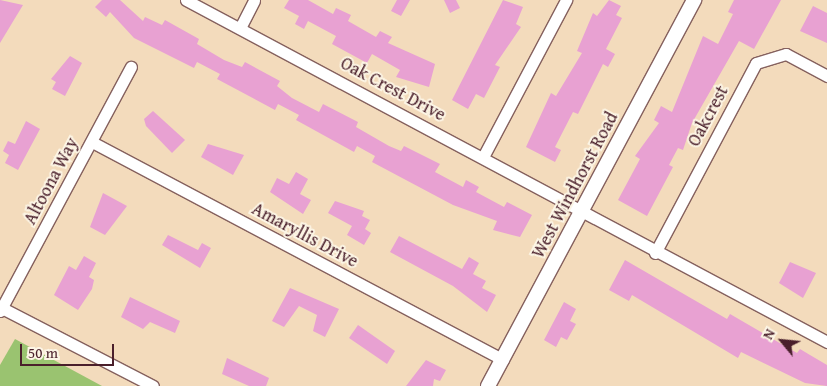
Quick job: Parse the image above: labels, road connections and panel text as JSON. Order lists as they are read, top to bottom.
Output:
{
  "streets": {
    "street": [
      "Oak Crest Drive",
      "Oakcrest",
      "Altoona Way",
      "West Windhorst Road",
      "Amaryllis Drive"
    ]
  },
  "crossings": [
    ["Oak Crest Drive", "West Windhorst Road"],
    ["Altoona Way", "Amaryllis Drive"],
    ["West Windhorst Road", "Amaryllis Drive"]
  ],
  "scale_bar": "50 m",
  "north": "top left"
}
